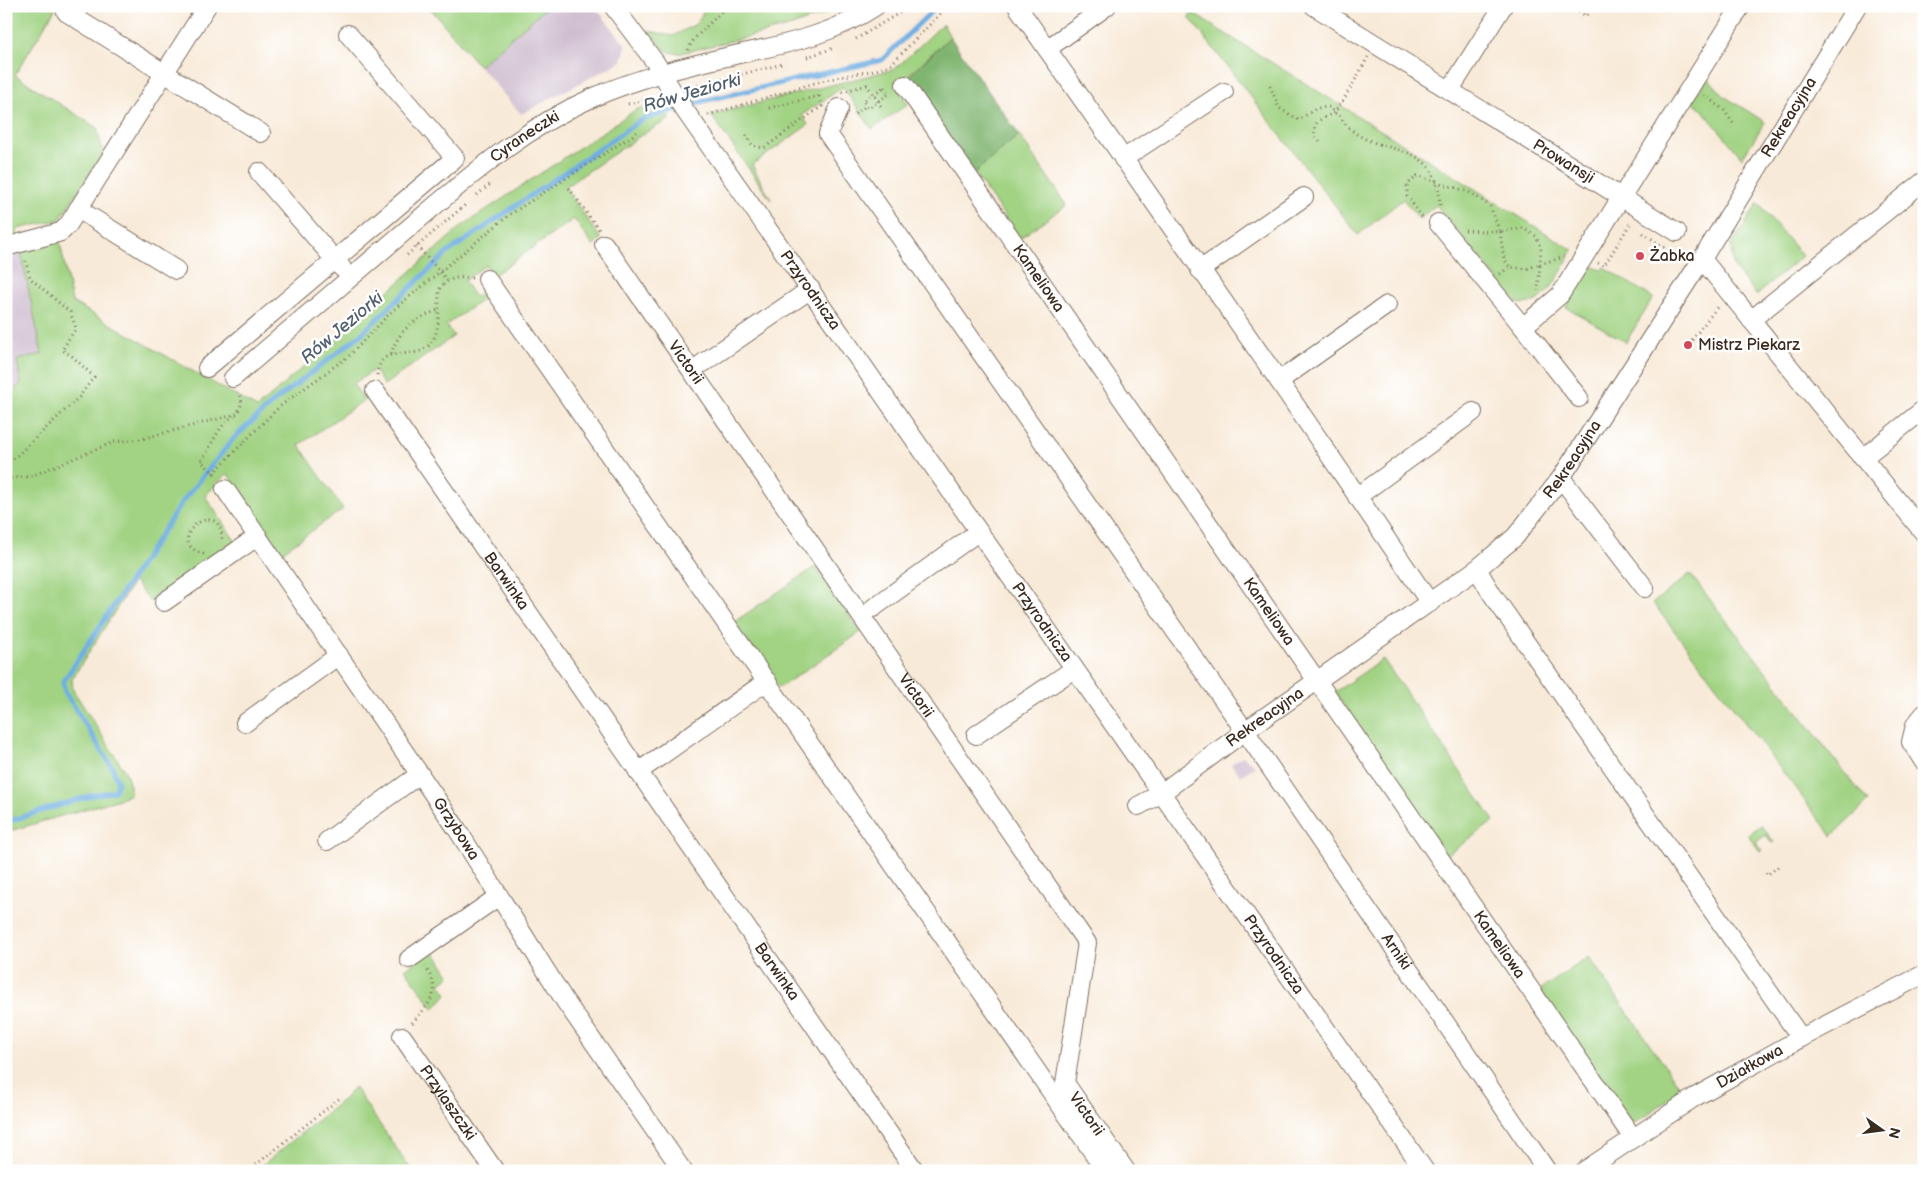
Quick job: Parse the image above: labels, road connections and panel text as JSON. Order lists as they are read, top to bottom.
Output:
{
  "streets": {
    "street": [
      "Rekreacyjna",
      "Cyraneczki",
      "Prowansji",
      "Kameliowa",
      "Przyrodnicza",
      "Victorii",
      "Barwinka",
      "Grzybowa",
      "Arniki",
      "Działkowa",
      "Przylaszczki"
    ]
  },
  "crossings": [
    ["Rekreacyjna", "Kameliowa"],
    ["Rekreacyjna", "Przyrodnicza"],
    ["Rekreacyjna", "Arniki"],
    ["Cyraneczki", "Przyrodnicza"],
    ["Kameliowa", "Działkowa"]
  ],
  "water": ["Rów Jeziorki"],
  "places": ["Żabka", "Mistrz Piekarz"],
  "north": "right"
}
